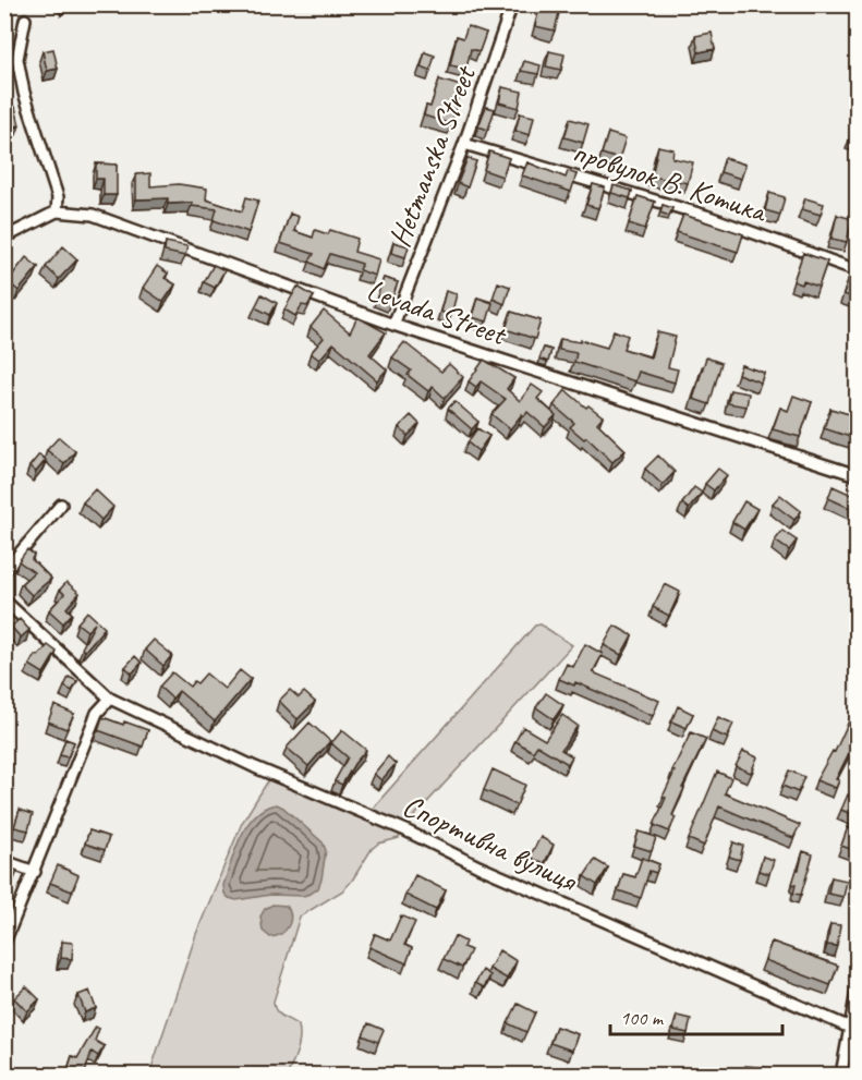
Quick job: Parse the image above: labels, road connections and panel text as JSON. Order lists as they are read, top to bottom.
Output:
{
  "streets": {
    "street": [
      "Hetmanska Street",
      "провулок В. Котика",
      "Levada Street",
      "Спортивна вулиця"
    ]
  },
  "crossings": [
    ["Hetmanska Street", "провулок В. Котика"],
    ["Hetmanska Street", "Levada Street"]
  ],
  "scale_bar": "100 m"
}
